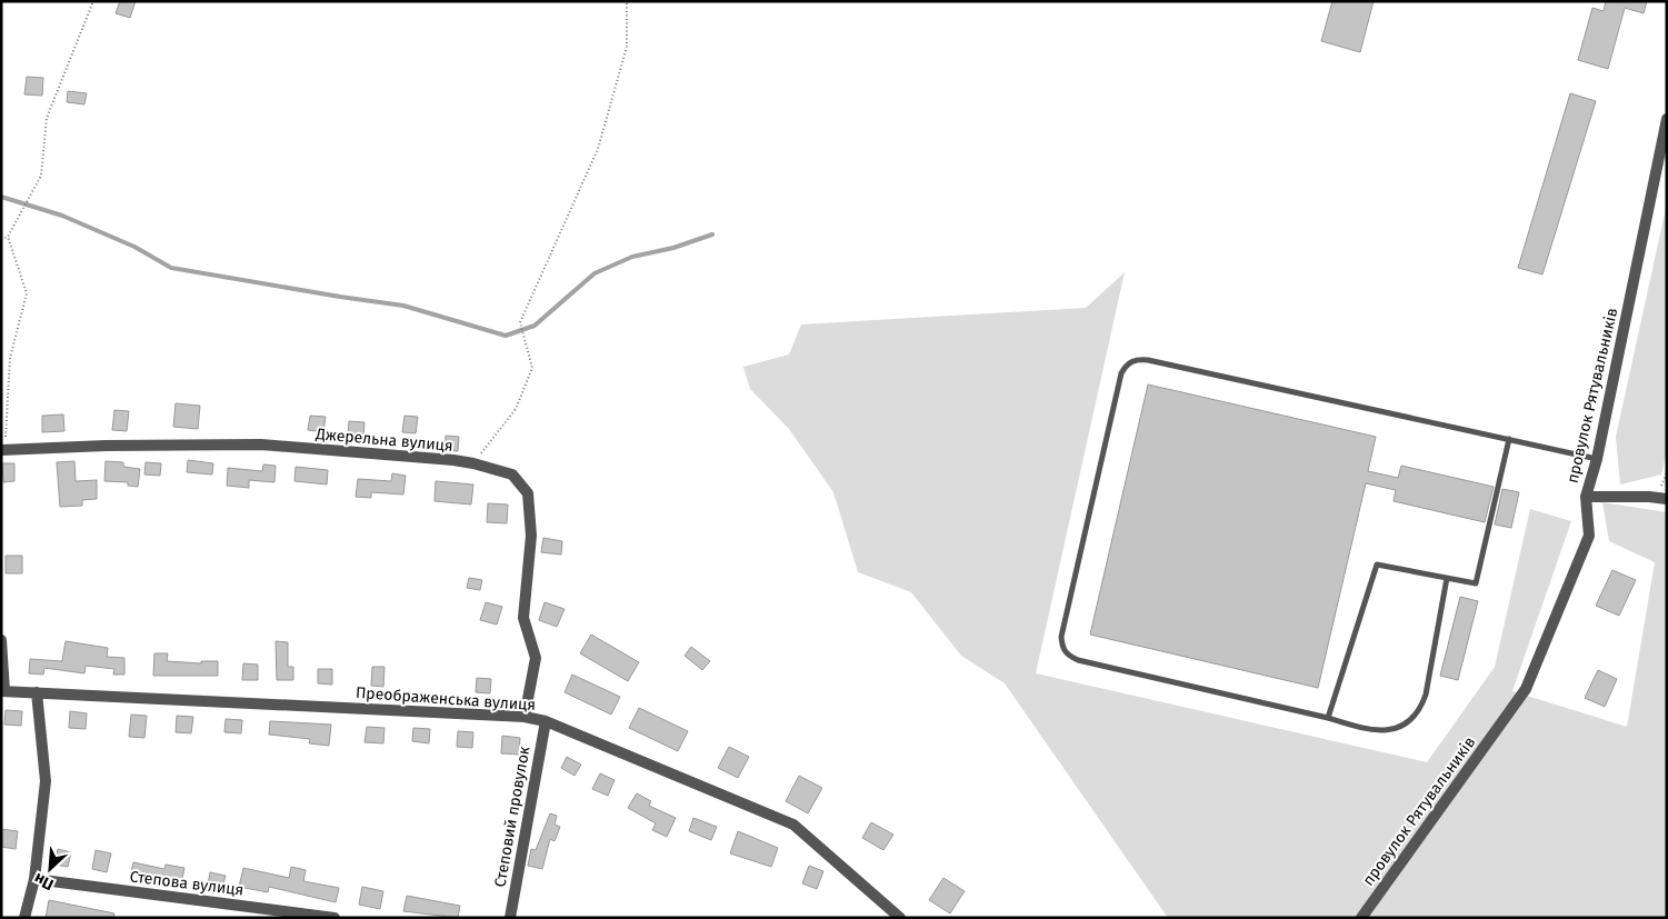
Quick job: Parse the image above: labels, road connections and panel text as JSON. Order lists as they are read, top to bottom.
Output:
{
  "streets": {
    "street": [
      "провулок Рятувальників",
      "Джерельна вулиця",
      "Преображенська вулиця",
      "Степовий провулок",
      "Степова вулиця"
    ]
  },
  "crossings": [
    ["Джерельна вулиця", "Преображенська вулиця"],
    ["Преображенська вулиця", "Степовий провулок"]
  ],
  "north": "bottom left"
}
